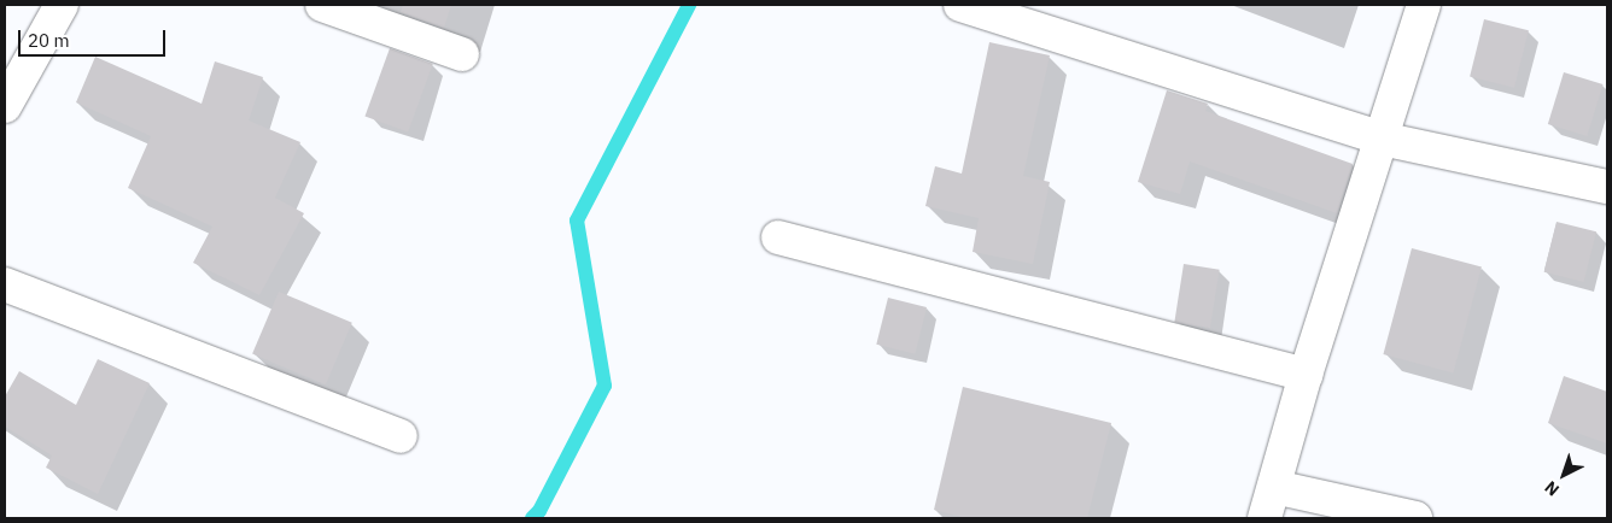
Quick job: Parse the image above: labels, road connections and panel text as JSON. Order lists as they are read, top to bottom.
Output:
{
  "scale_bar": "20 m",
  "north": "bottom left"
}
